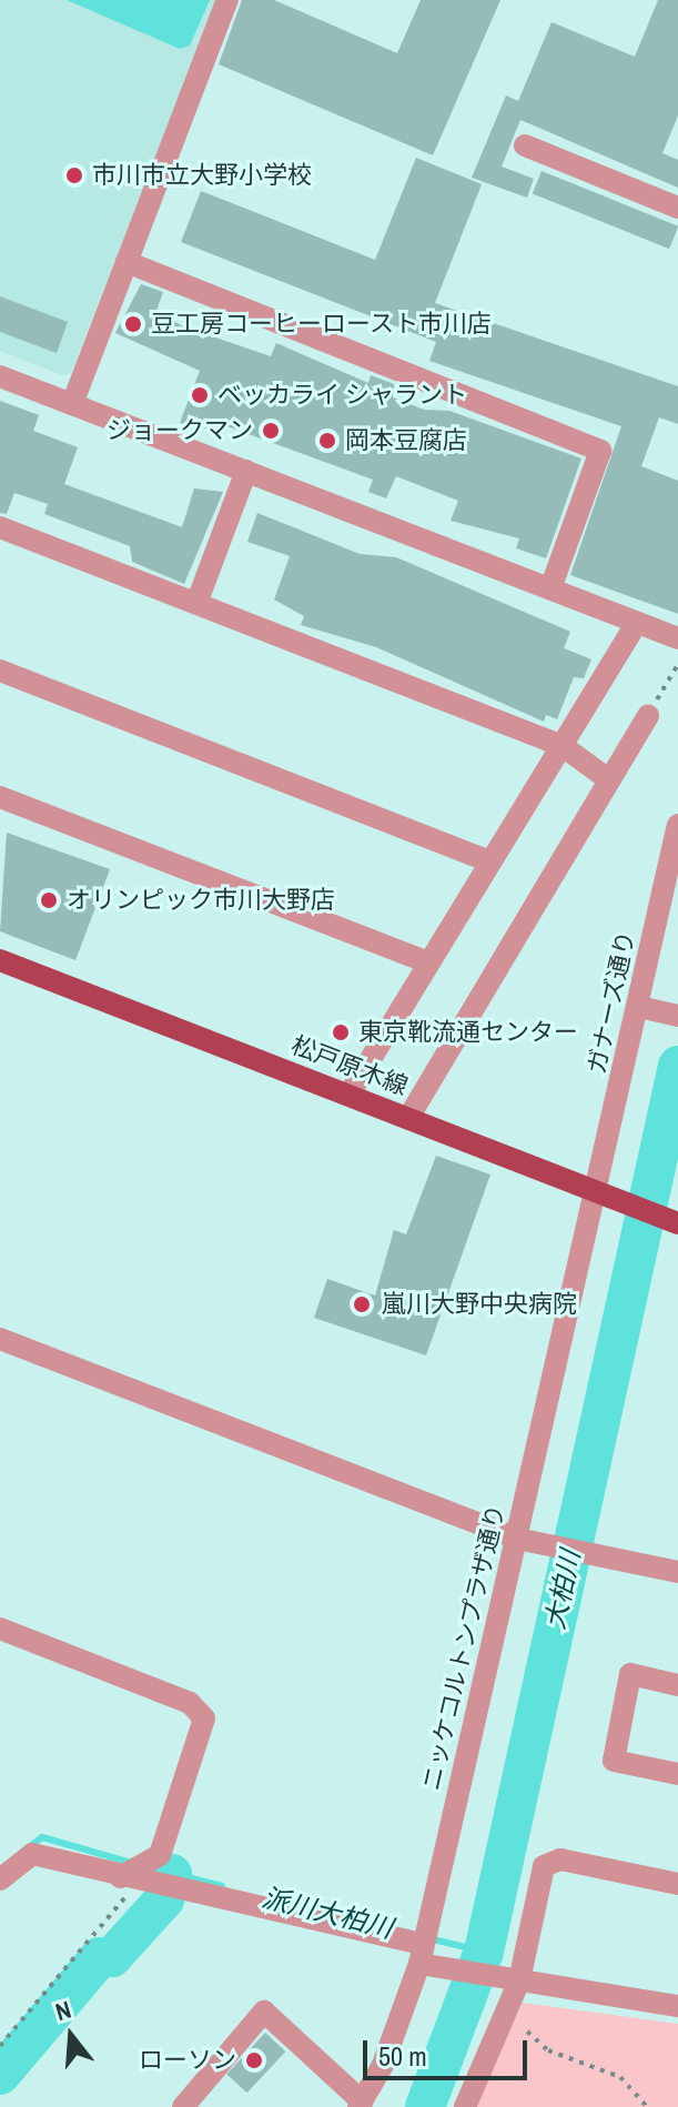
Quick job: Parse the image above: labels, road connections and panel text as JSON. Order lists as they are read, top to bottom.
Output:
{
  "streets": {
    "main road": ["松戸原木線"],
    "street": ["ガナーズ通り", "ニッケコルトンプラザ通り"]
  },
  "crossings": [
    ["ガナーズ通り", "松戸原木線"],
    ["ガナーズ通り", "ニッケコルトンプラザ通り"],
    ["松戸原木線", "ニッケコルトンプラザ通り"]
  ],
  "water": ["大柏川", "派川大柏川"],
  "places": [
    "市川市立大野小学校",
    "豆工房コーヒーロースト市川店",
    "ベッカライ シャラント",
    "ジョークマン",
    "岡本豆腐店",
    "オリンピック市川大野店",
    "東京靴流通センター",
    "嵐川大野中央病院",
    "ローソン"
  ],
  "scale_bar": "50 m",
  "north": "top"
}
